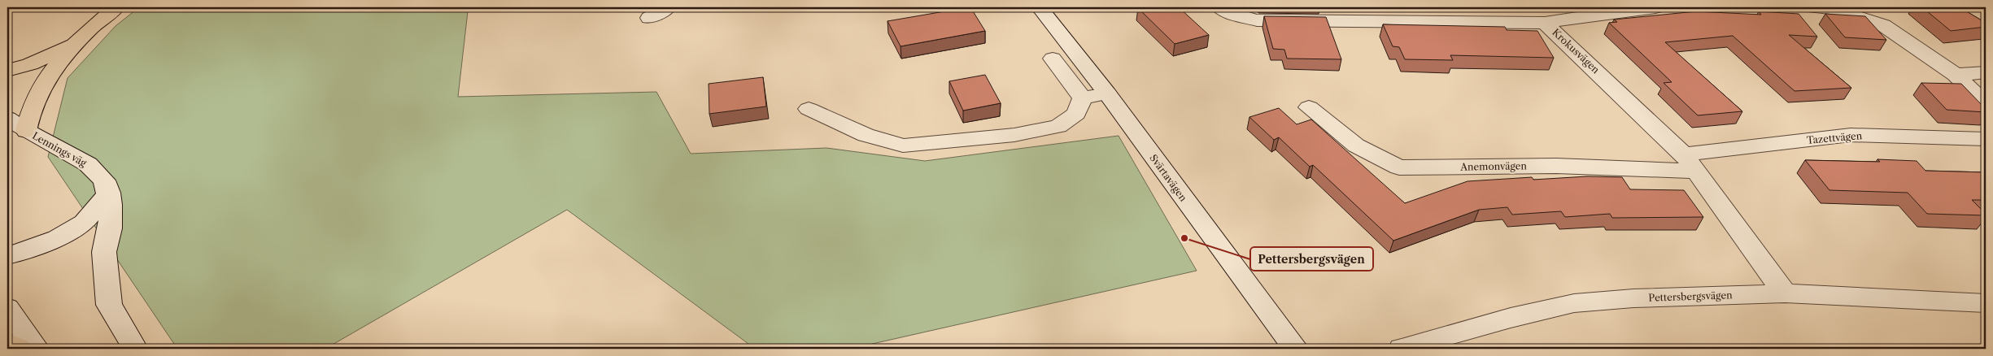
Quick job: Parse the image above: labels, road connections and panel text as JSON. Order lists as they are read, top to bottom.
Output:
{
  "streets": {
    "street": [
      "Krokusvägen",
      "Tazettvägen",
      "Lennings väg",
      "Anemonvägen",
      "Svärtavägen",
      "Pettersbergsvägen"
    ]
  },
  "crossings": [
    ["Krokusvägen", "Tazettvägen"],
    ["Krokusvägen", "Anemonvägen"],
    ["Krokusvägen", "Pettersbergsvägen"],
    ["Tazettvägen", "Anemonvägen"]
  ],
  "places": ["Pettersbergsvägen"]
}
